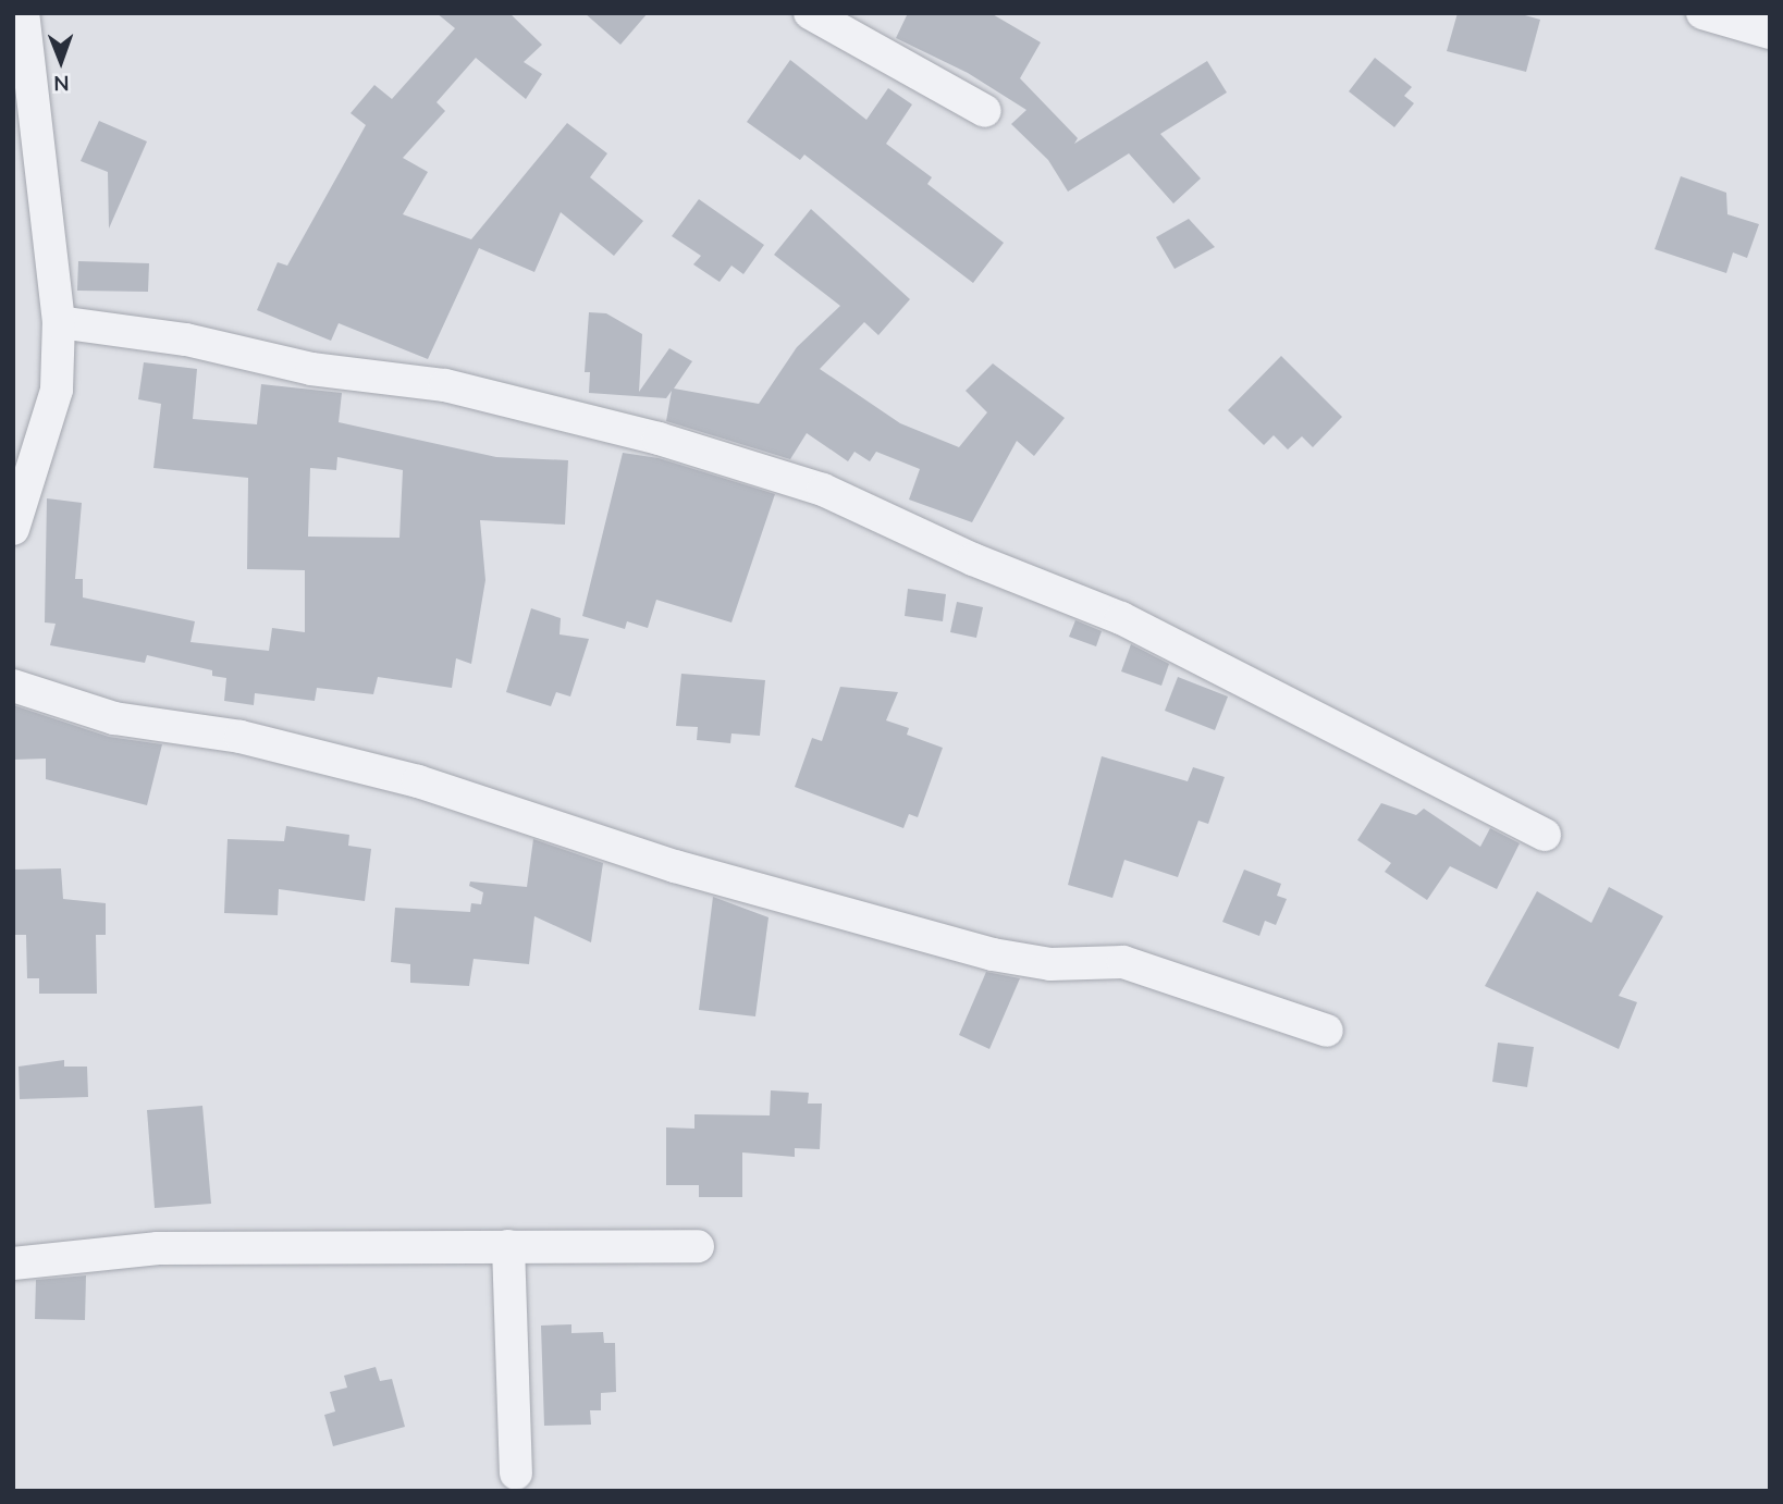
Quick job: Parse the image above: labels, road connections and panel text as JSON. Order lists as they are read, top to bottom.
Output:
{
  "north": "bottom"
}
